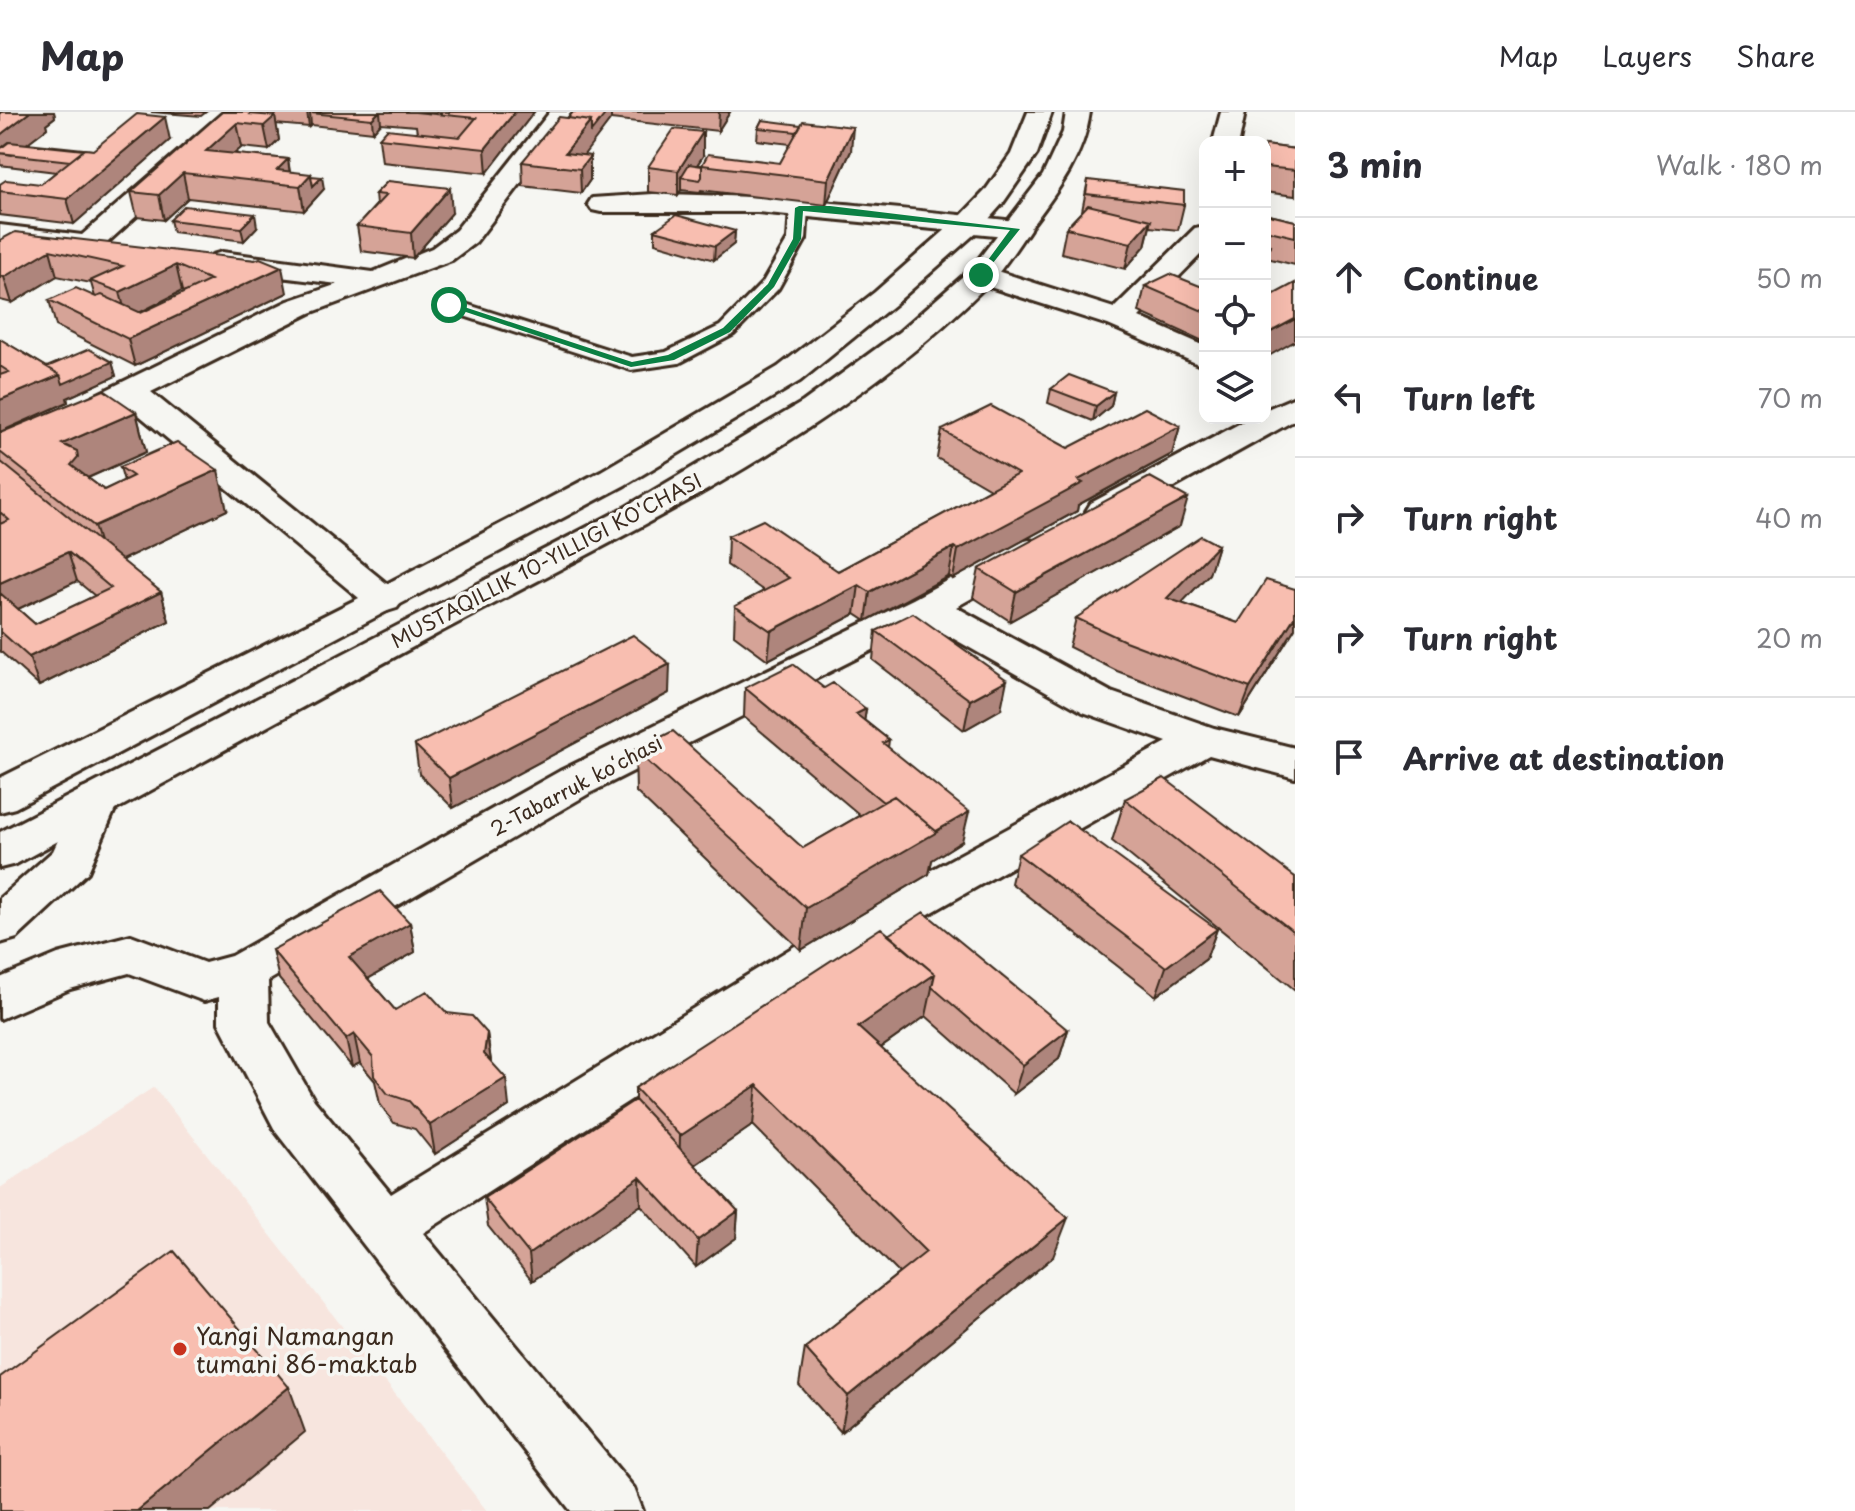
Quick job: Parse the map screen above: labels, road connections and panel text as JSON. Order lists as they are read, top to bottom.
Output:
{
  "streets": {
    "street": ["MUSTAQILLIK 10-YILLIGI KO'CHASI", "2-Tabarruk koʻchasi"]
  },
  "places": ["Yangi Namangan tumani 86-maktab"],
  "page": {
    "header": "Map",
    "nav": ["Map", "Layers", "Share"],
    "heading": ["3 min", "Walk · 180 m"],
    "map_buttons": ["+", "−"],
    "list": [
      ["Continue", "50 m"],
      ["Turn left", "70 m"],
      ["Turn right", "40 m"],
      ["Turn right", "20 m"],
      "Arrive at destination"
    ]
  }
}
